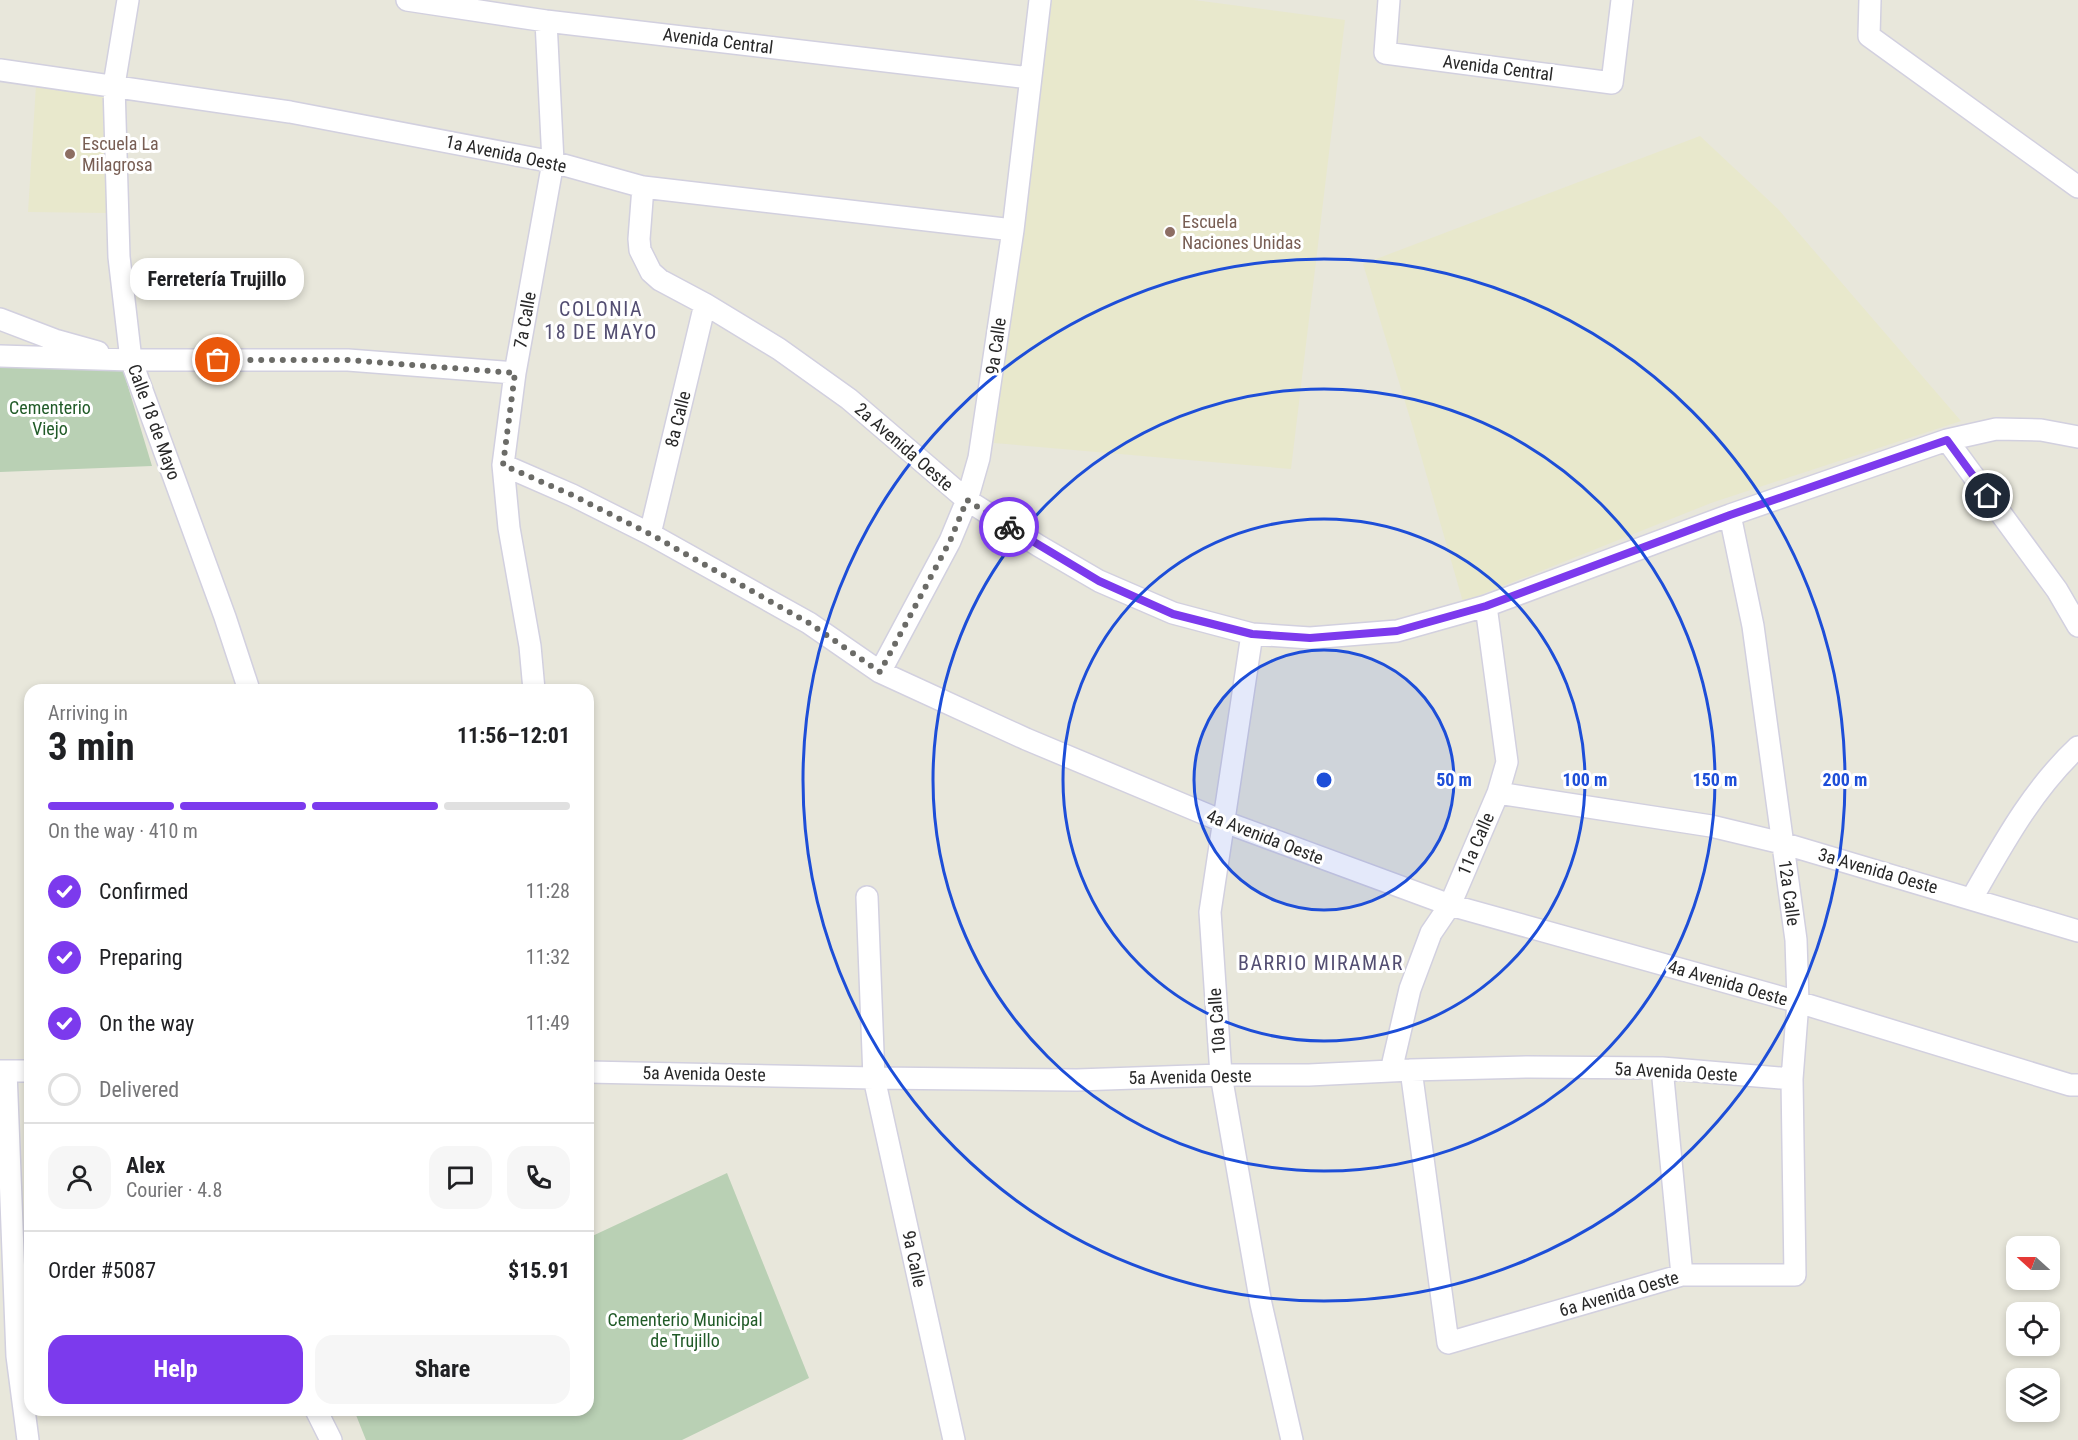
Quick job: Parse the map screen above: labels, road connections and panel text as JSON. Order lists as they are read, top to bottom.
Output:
{
  "streets": {
    "street": [
      "Avenida Central",
      "1a Avenida Oeste",
      "7a Calle",
      "9a Calle",
      "8a Calle",
      "Calle 18 de Mayo",
      "2a Avenida Oeste",
      "4a Avenida Oeste",
      "11a Calle",
      "3a Avenida Oeste",
      "12a Calle",
      "10a Calle",
      "5a Avenida Oeste",
      "6a Avenida Oeste"
    ]
  },
  "crossings": [
    ["Avenida Central", "7a Calle"],
    ["Avenida Central", "9a Calle"],
    ["1a Avenida Oeste", "7a Calle"],
    ["1a Avenida Oeste", "9a Calle"],
    ["1a Avenida Oeste", "Calle 18 de Mayo"],
    ["1a Avenida Oeste", "2a Avenida Oeste"],
    ["7a Calle", "4a Avenida Oeste"],
    ["9a Calle", "2a Avenida Oeste"],
    ["9a Calle", "4a Avenida Oeste"],
    ["9a Calle", "5a Avenida Oeste"],
    ["8a Calle", "2a Avenida Oeste"],
    ["8a Calle", "4a Avenida Oeste"],
    ["2a Avenida Oeste", "11a Calle"],
    ["2a Avenida Oeste", "12a Calle"],
    ["2a Avenida Oeste", "10a Calle"],
    ["4a Avenida Oeste", "11a Calle"],
    ["4a Avenida Oeste", "12a Calle"],
    ["4a Avenida Oeste", "10a Calle"],
    ["11a Calle", "3a Avenida Oeste"],
    ["11a Calle", "5a Avenida Oeste"],
    ["11a Calle", "6a Avenida Oeste"],
    ["3a Avenida Oeste", "12a Calle"],
    ["12a Calle", "5a Avenida Oeste"],
    ["12a Calle", "6a Avenida Oeste"],
    ["10a Calle", "5a Avenida Oeste"]
  ],
  "districts": ["COLONIA 18 DE MAYO", "BARRIO MIRAMAR"],
  "parks": ["Cementerio Viejo", "Cementerio Municipal de Trujillo"],
  "places": ["Escuela La Milagrosa", "Escuela Naciones Unidas", "Ferretería Trujillo"],
  "north": "left",
  "page": {
    "bubble": "Ferretería Trujillo",
    "heading": ["3 min", "Arriving in", "11:56–12:01"],
    "panel": [
      "Alex",
      "Courier · 4.8",
      "Order #5087",
      "$15.91"
    ],
    "bar": "On the way · 410 m",
    "list": [
      ["Confirmed", "11:28"],
      ["Preparing", "11:32"],
      ["On the way", "11:49"],
      "Delivered"
    ],
    "buttons": ["Help", "Share"]
  },
  "rings": [
    "50 m",
    "100 m",
    "150 m",
    "200 m"
  ]
}
